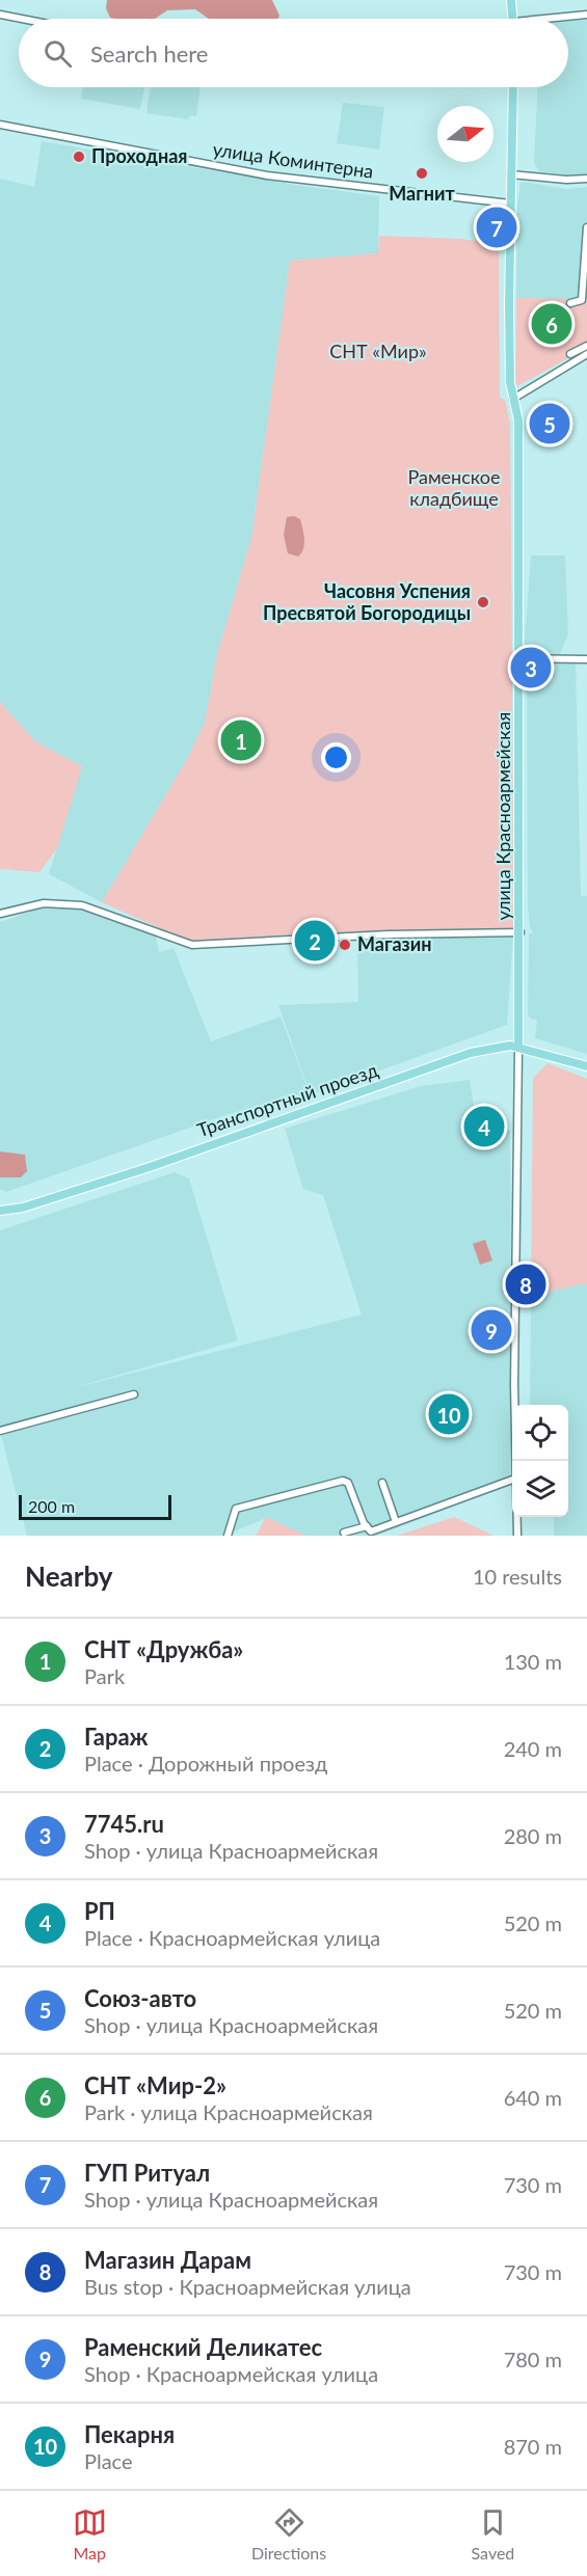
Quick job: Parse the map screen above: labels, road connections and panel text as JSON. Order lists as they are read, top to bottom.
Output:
{
  "streets": {
    "main road": ["улица Красноармейская", "Транспортный проезд"],
    "street": ["улица Коминтерна"]
  },
  "crossings": [
    ["улица Коминтерна", "улица Красноармейская"],
    ["улица Красноармейская", "Транспортный проезд"]
  ],
  "parks": ["СНТ «Мир»", "Раменское кладбище"],
  "places": [
    "Проходная",
    "Магнит",
    "Часовня Успения Пресвятой Богородицы",
    "Магазин"
  ],
  "scale_bar": "200 m",
  "north": "right",
  "page": {
    "search": "Search here",
    "pins": [
      "7",
      "6",
      "5",
      "3",
      "1",
      "2",
      "4",
      "8",
      "9",
      "10"
    ],
    "scale": "200 m",
    "heading": ["Nearby", "10 results"],
    "list": [
      {
        "mark": "1",
        "name": "СНТ «Дружба»",
        "note": "Park",
        "value": "130 m"
      },
      {
        "mark": "2",
        "name": "Гараж",
        "note": "Place · Дорожный проезд",
        "value": "240 m"
      },
      {
        "mark": "3",
        "name": "7745.ru",
        "note": "Shop · улица Красноармейская",
        "value": "280 m"
      },
      {
        "mark": "4",
        "name": "РП",
        "note": "Place · Красноармейская улица",
        "value": "520 m"
      },
      {
        "mark": "5",
        "name": "Союз-авто",
        "note": "Shop · улица Красноармейская",
        "value": "520 m"
      },
      {
        "mark": "6",
        "name": "СНТ «Мир-2»",
        "note": "Park · улица Красноармейская",
        "value": "640 m"
      },
      {
        "mark": "7",
        "name": "ГУП Ритуал",
        "note": "Shop · улица Красноармейская",
        "value": "730 m"
      },
      {
        "mark": "8",
        "name": "Магазин Дарам",
        "note": "Bus stop · Красноармейская улица",
        "value": "730 m"
      },
      {
        "mark": "9",
        "name": "Раменский Деликатес",
        "note": "Shop · Красноармейская улица",
        "value": "780 m"
      },
      {
        "mark": "10",
        "name": "Пекарня",
        "note": "Place",
        "value": "870 m"
      }
    ],
    "nav": ["Map", "Directions", "Saved"]
  }
}
